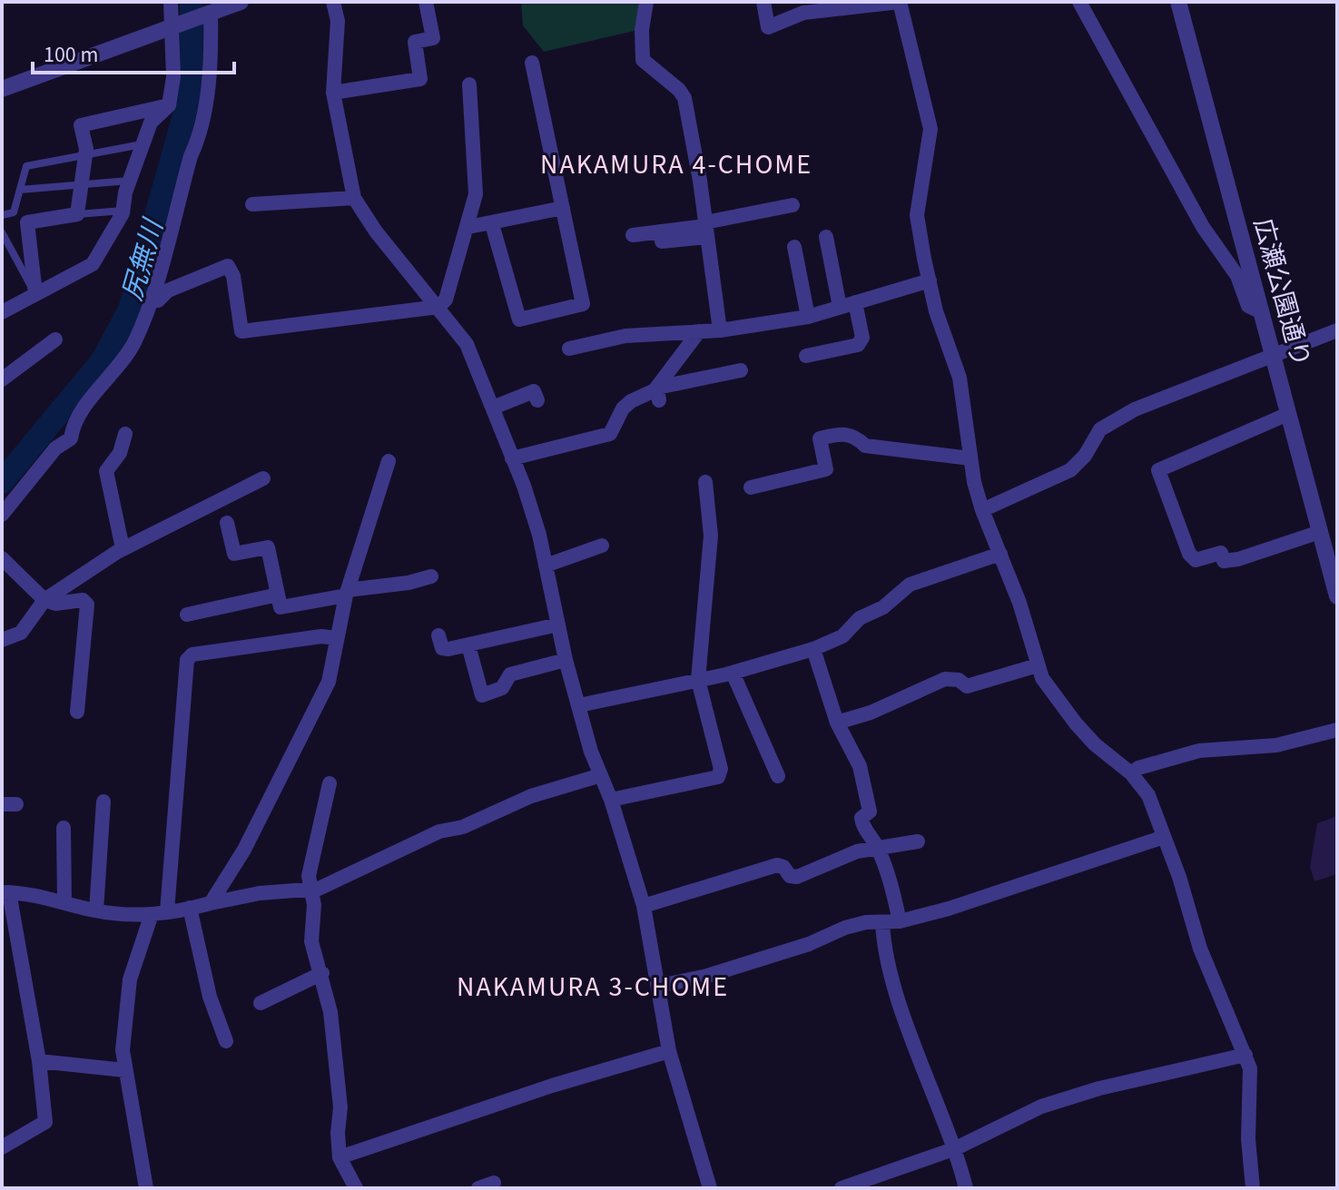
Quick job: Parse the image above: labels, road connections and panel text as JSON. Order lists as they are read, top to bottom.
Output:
{
  "streets": {
    "street": ["広瀬公園通り"]
  },
  "districts": ["NAKAMURA 4-CHOME", "NAKAMURA 3-CHOME"],
  "water": ["尻無川"],
  "scale_bar": "100 m"
}
